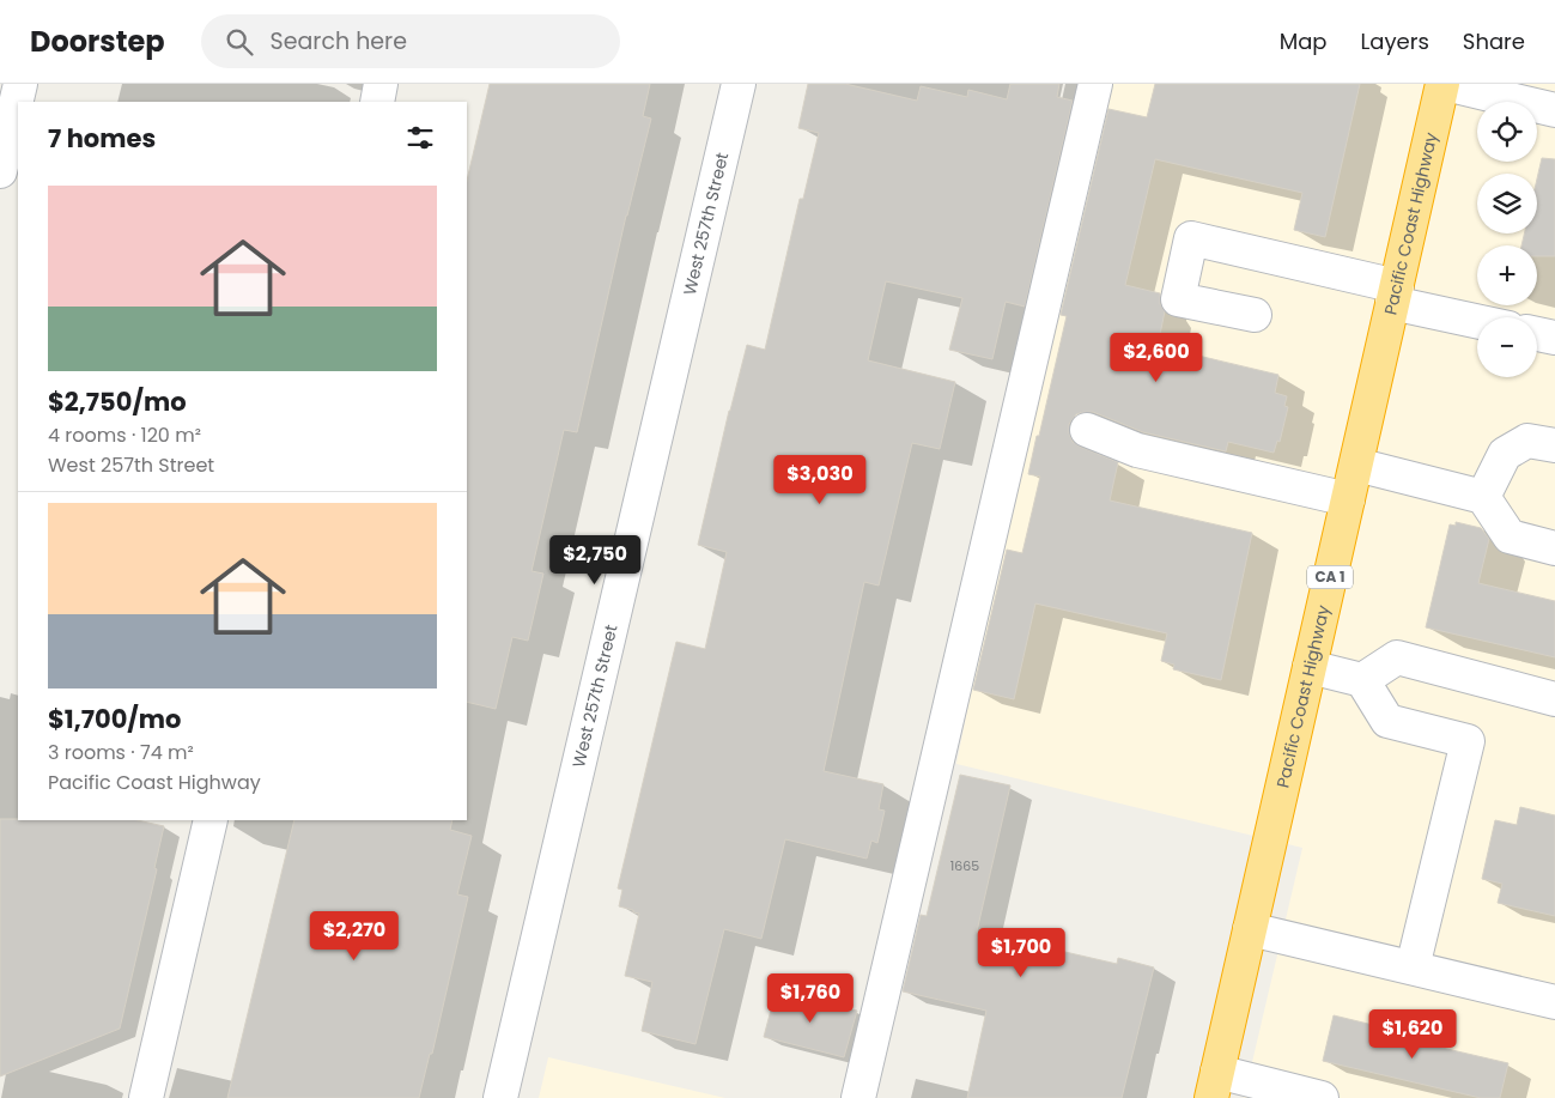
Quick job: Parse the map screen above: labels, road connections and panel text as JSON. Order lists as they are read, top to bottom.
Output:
{
  "streets": {
    "highway": ["Pacific Coast Highway", "CA 1"],
    "street": ["West 257th Street"]
  },
  "house_numbers": ["1665"],
  "page": {
    "header": "Doorstep",
    "search": "Search here",
    "nav": ["Map", "Layers", "Share"],
    "map_buttons": ["+", "−"],
    "heading": "7 homes",
    "list": [
      {
        "name": "$2,750/mo",
        "note": "4 rooms · 120 m² · West 257th Street"
      },
      {
        "name": "$1,700/mo",
        "note": "3 rooms · 74 m² · Pacific Coast Highway"
      }
    ],
    "price": [
      "$2,600",
      "$3,030",
      "$2,750",
      "$2,270",
      "$1,700",
      "$1,760",
      "$1,620"
    ]
  }
}
